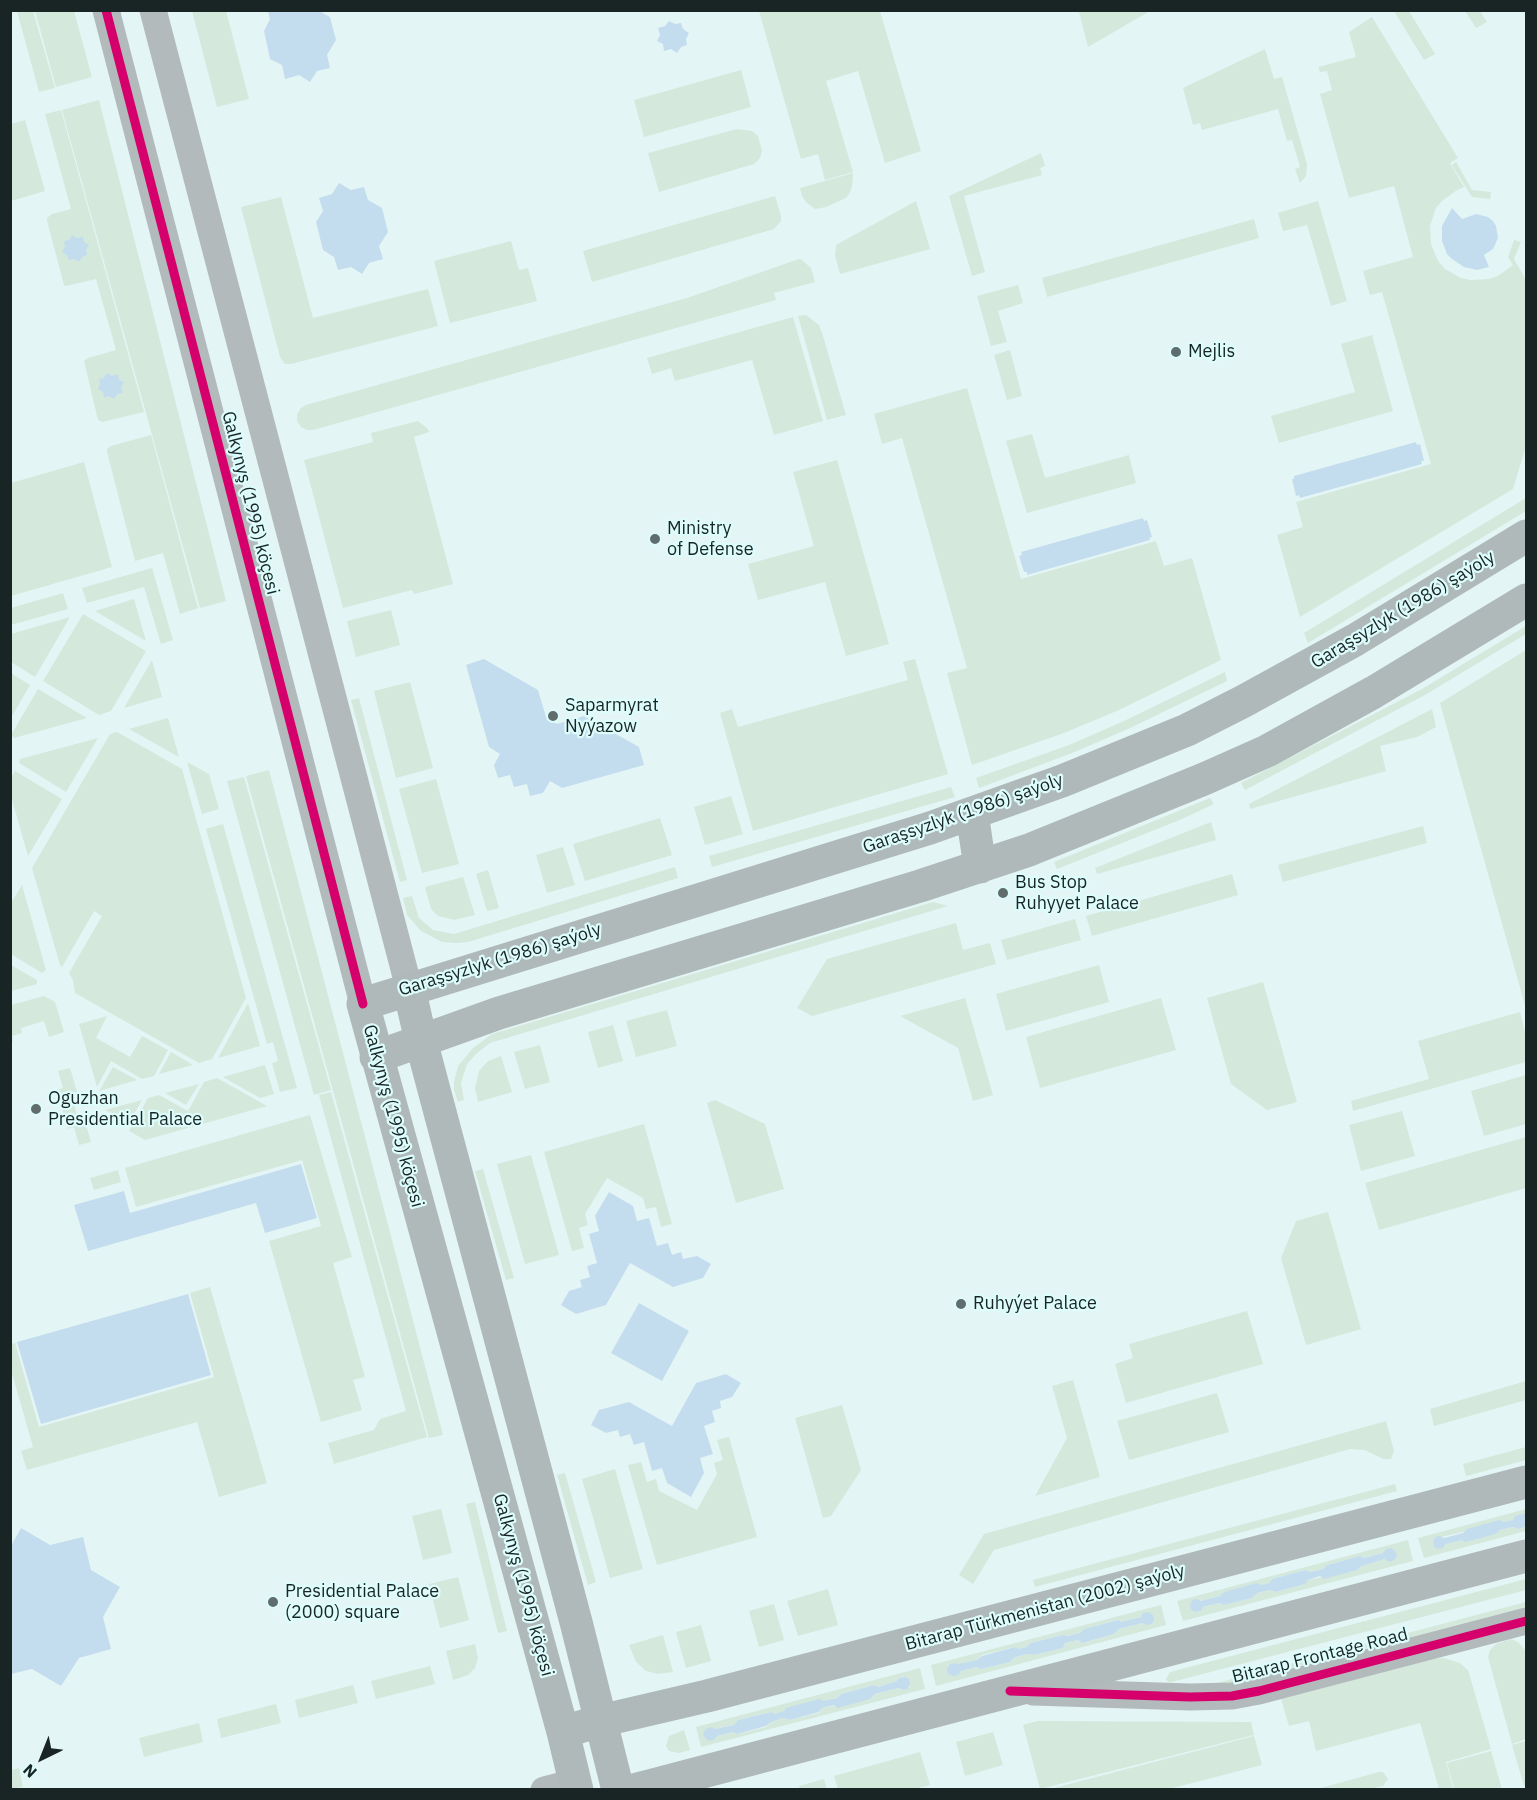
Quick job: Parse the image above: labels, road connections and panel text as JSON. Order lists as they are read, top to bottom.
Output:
{
  "streets": {
    "main road": ["Galkynyş (1995) köçesi", "Garaşsyzlyk (1986) şaýoly", "Bitarap Türkmenistan (2002) şaýoly"],
    "street": ["Bitarap Frontage Road"]
  },
  "crossings": [
    ["Galkynyş (1995) köçesi", "Garaşsyzlyk (1986) şaýoly"],
    ["Galkynyş (1995) köçesi", "Bitarap Türkmenistan (2002) şaýoly"]
  ],
  "places": [
    "Mejlis",
    "Ministry of Defense",
    "Saparmyrat Nyýazow",
    "Bus Stop Ruhyyet Palace",
    "Oguzhan Presidential Palace",
    "Ruhyýet Palace",
    "Presidential Palace (2000) square"
  ],
  "north": "bottom left"
}
